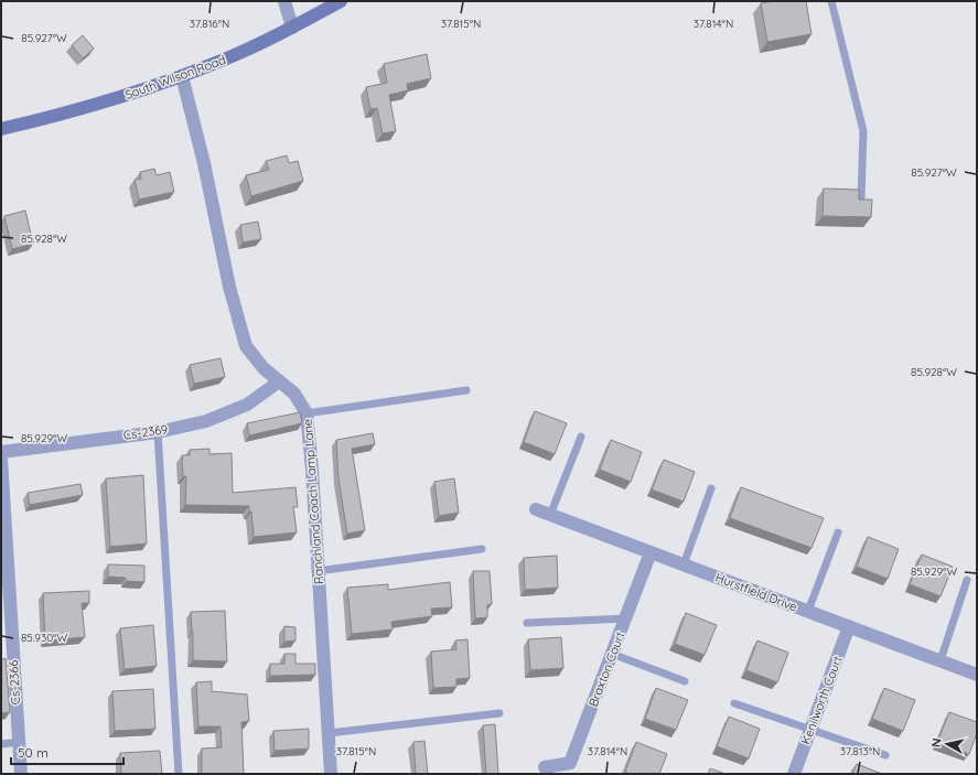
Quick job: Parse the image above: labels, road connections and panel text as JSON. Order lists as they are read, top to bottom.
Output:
{
  "streets": {
    "main road": ["South Wilson Road"],
    "street": [
      "Cs-2369",
      "Ranchland Coach Lamp Lane",
      "Hurstfield Drive",
      "Braxton Court",
      "Cs-2366",
      "Kenilworth Court"
    ]
  },
  "crossings": [
    ["South Wilson Road", "Ranchland Coach Lamp Lane"],
    ["Cs-2369", "Ranchland Coach Lamp Lane"],
    ["Hurstfield Drive", "Braxton Court"],
    ["Hurstfield Drive", "Kenilworth Court"]
  ],
  "scale_bar": "50 m",
  "north": "left",
  "coordinates": [
    "37.816°N",
    "37.815°N",
    "37.814°N",
    "85.927°W",
    "85.928°W",
    "85.929°W",
    "85.930°W",
    "37.813°N"
  ]
}
